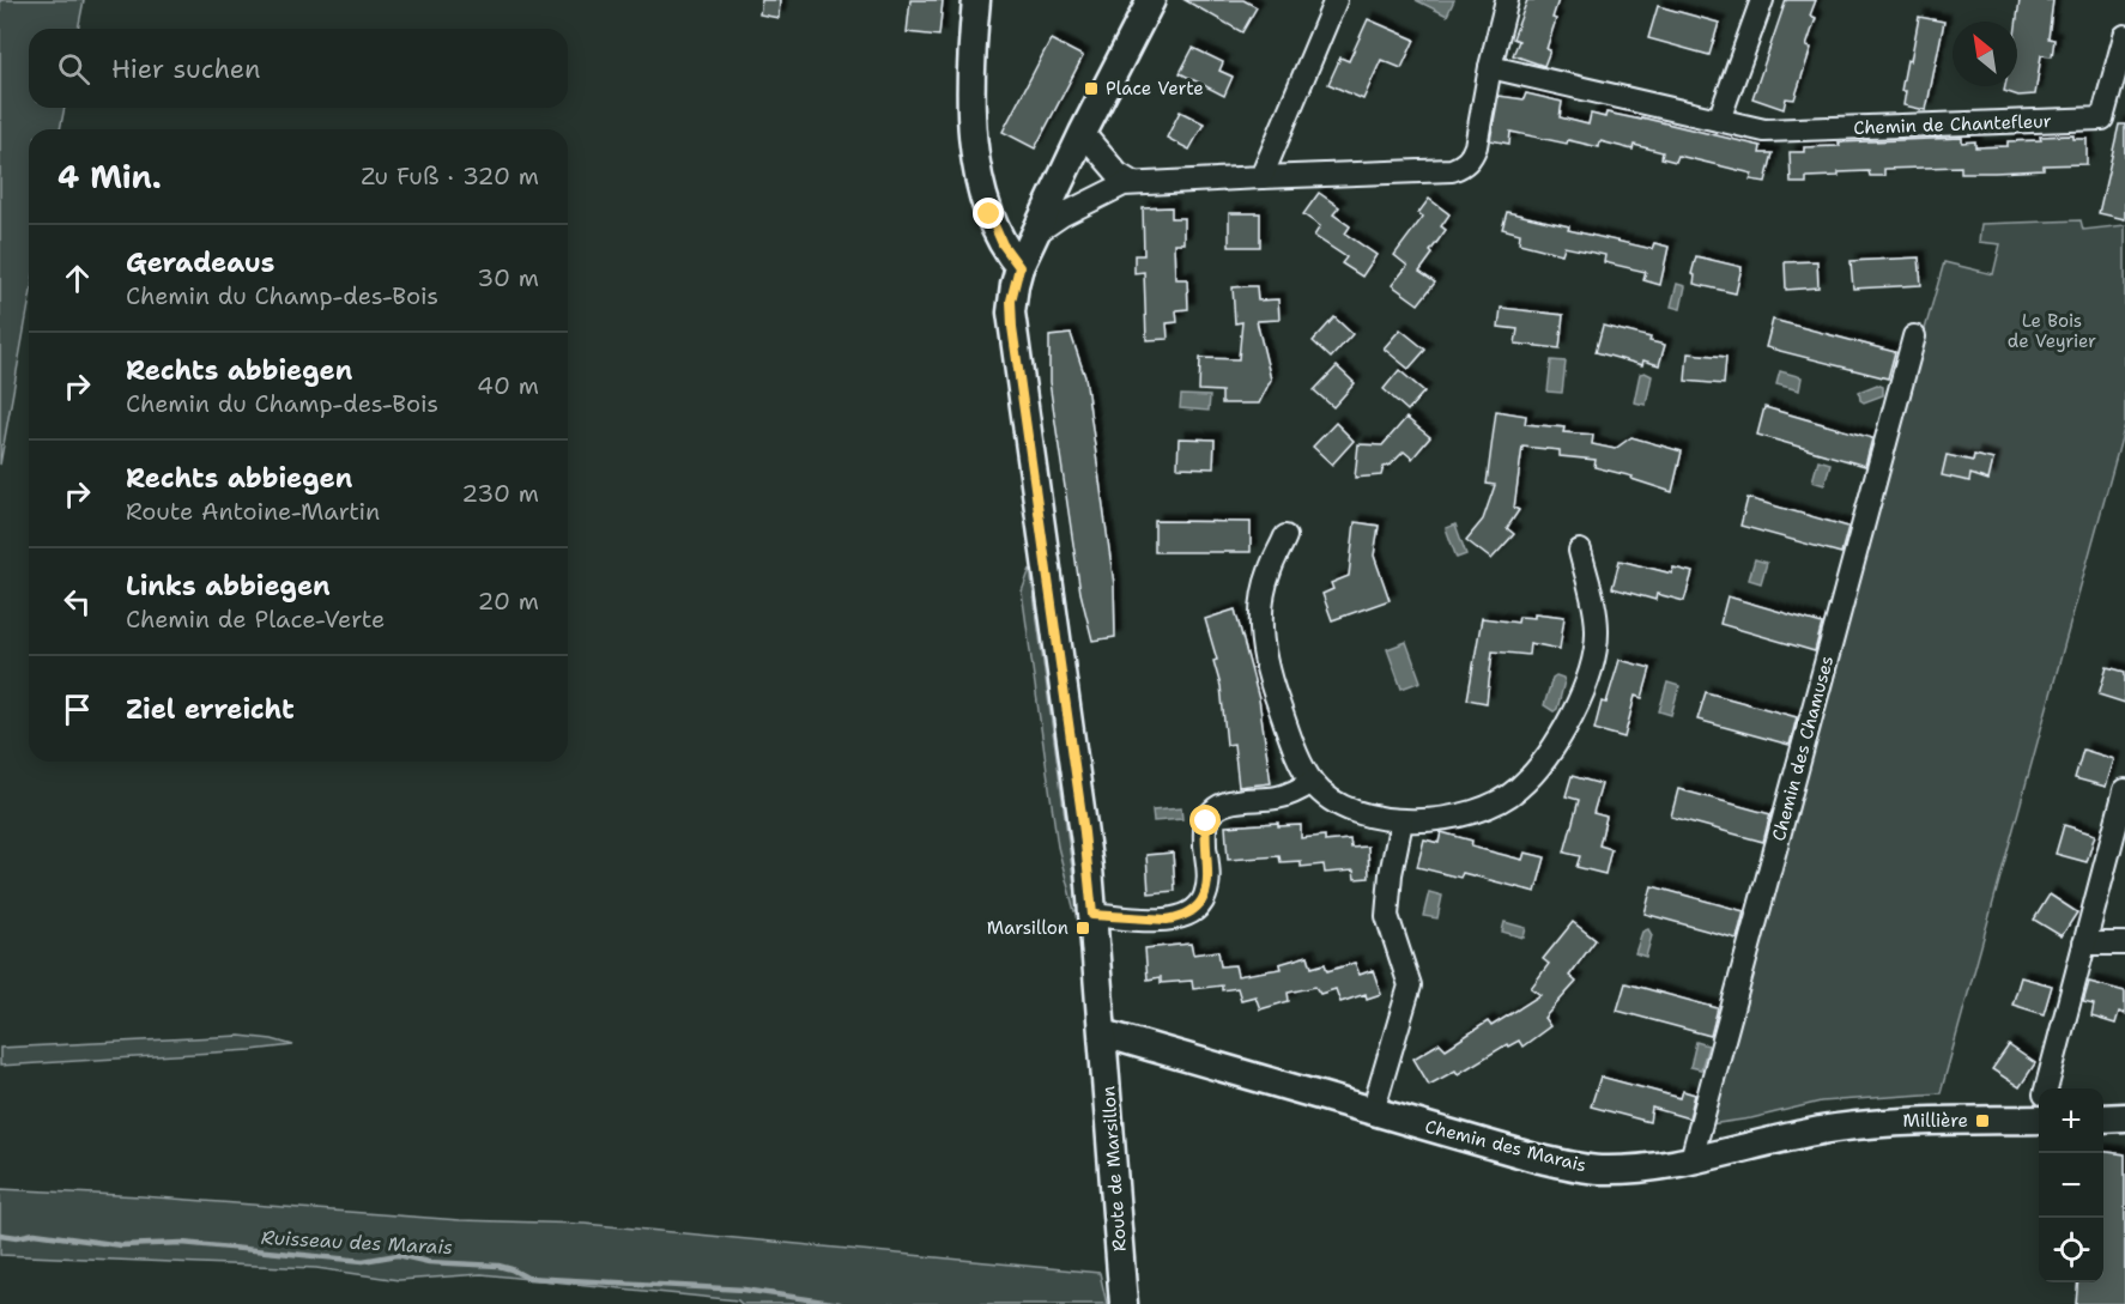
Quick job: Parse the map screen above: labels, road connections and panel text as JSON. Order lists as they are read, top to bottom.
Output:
{
  "streets": {
    "street": [
      "Chemin de Chantefleur",
      "Chemin des Chamuses",
      "Chemin des Marais",
      "Route de Marsillon"
    ]
  },
  "crossings": [
    ["Chemin des Chamuses", "Chemin des Marais"],
    ["Chemin des Marais", "Route de Marsillon"]
  ],
  "water": ["Ruisseau des Marais"],
  "parks": ["Le Bois de Veyrier"],
  "places": {
    "transit": ["Place Verte", "Marsillon", "Millière"]
  },
  "north": "top left",
  "page": {
    "search": "Hier suchen",
    "heading": ["4 Min.", "Zu Fuß · 320 m"],
    "list": [
      ["Geradeaus", "Chemin du Champ-des-Bois", "30 m"],
      ["Rechts abbiegen", "Chemin du Champ-des-Bois", "40 m"],
      ["Rechts abbiegen", "Route Antoine-Martin", "230 m"],
      ["Links abbiegen", "Chemin de Place-Verte", "20 m"],
      "Ziel erreicht"
    ],
    "map_buttons": ["+", "−"]
  }
}
